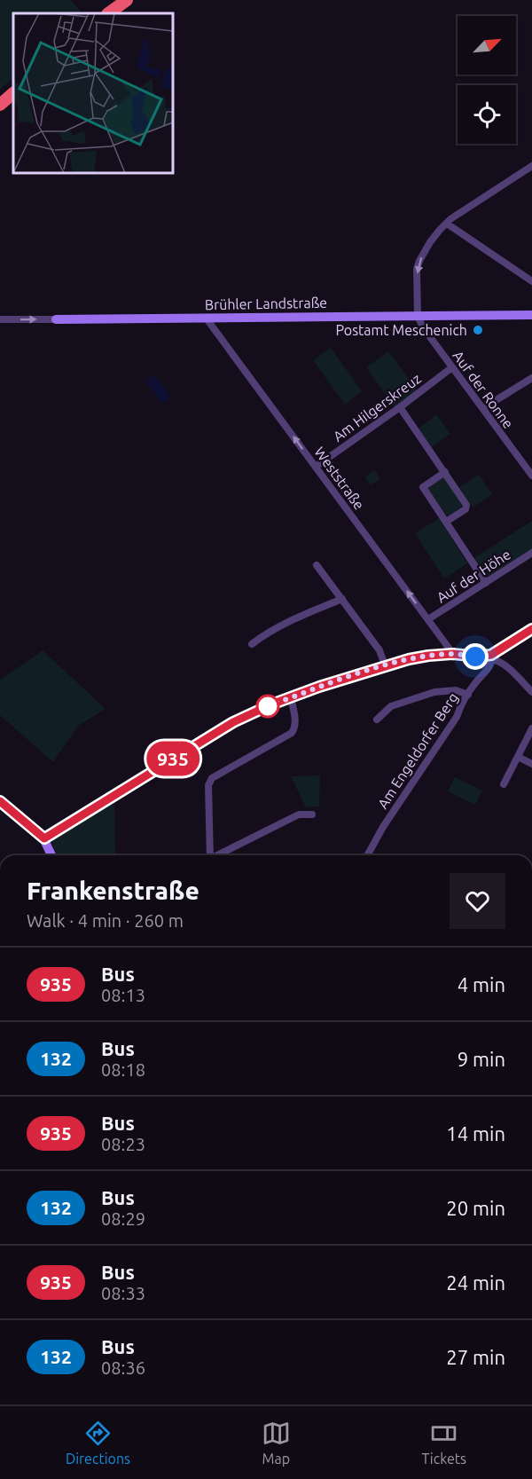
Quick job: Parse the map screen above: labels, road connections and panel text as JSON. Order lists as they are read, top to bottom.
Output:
{
  "streets": {
    "street": [
      "Brühler Landstraße",
      "Auf der Ronne",
      "Am Hilgerskreuz",
      "Weststraße",
      "Auf der Höhe",
      "Am Engeldorfer Berg"
    ]
  },
  "crossings": [
    ["Brühler Landstraße", "Auf der Ronne"],
    ["Brühler Landstraße", "Weststraße"],
    ["Auf der Ronne", "Am Hilgerskreuz"],
    ["Am Hilgerskreuz", "Weststraße"],
    ["Weststraße", "Auf der Höhe"]
  ],
  "one_way": ["Weststraße"],
  "places": ["Postamt Meschenich"],
  "lines": ["bus line 935"],
  "north": "top right",
  "page": {
    "on_map": "935",
    "heading": ["Frankenstraße", "Walk · 4 min · 260 m"],
    "list": [
      {
        "mark": "935",
        "name": "Bus",
        "note": "08:13",
        "value": "4 min"
      },
      {
        "mark": "132",
        "name": "Bus",
        "note": "08:18",
        "value": "9 min"
      },
      {
        "mark": "935",
        "name": "Bus",
        "note": "08:23",
        "value": "14 min"
      },
      {
        "mark": "132",
        "name": "Bus",
        "note": "08:29",
        "value": "20 min"
      },
      {
        "mark": "935",
        "name": "Bus",
        "note": "08:33",
        "value": "24 min"
      },
      {
        "mark": "132",
        "name": "Bus",
        "note": "08:36",
        "value": "27 min"
      }
    ],
    "tabs": ["Directions", "Map", "Tickets"]
  }
}
